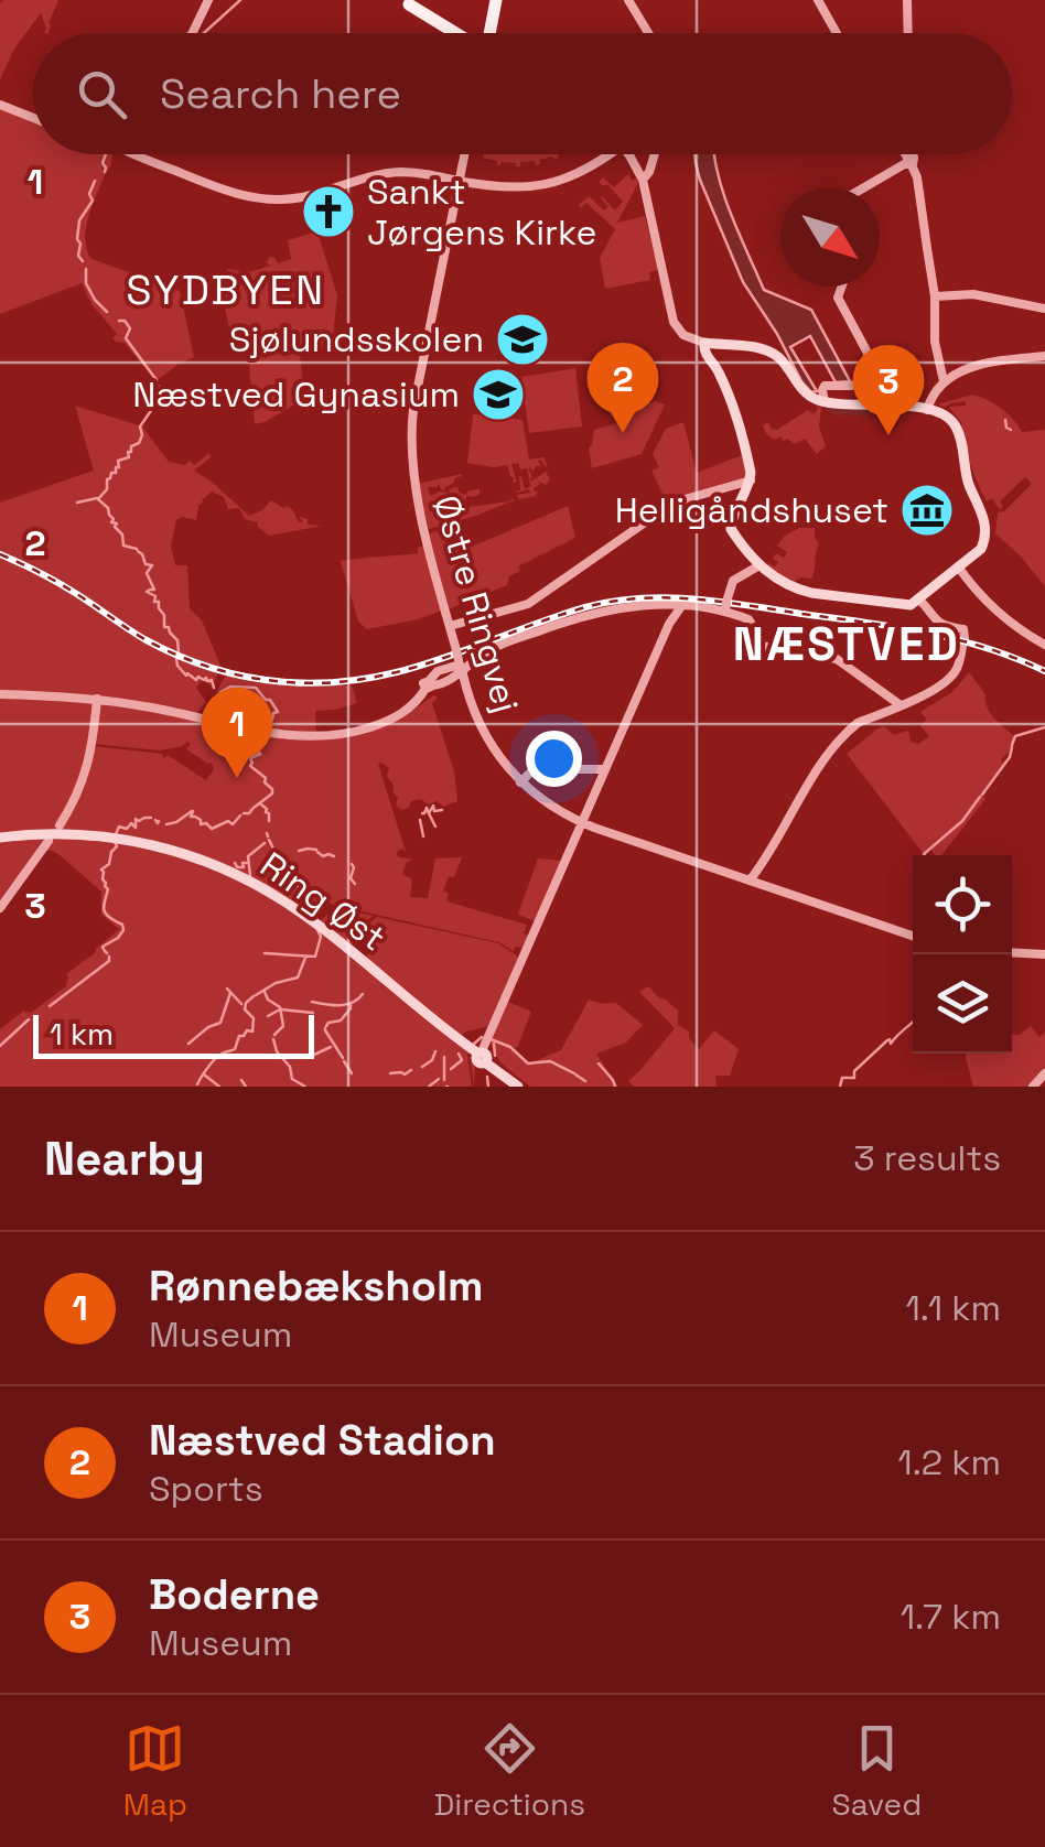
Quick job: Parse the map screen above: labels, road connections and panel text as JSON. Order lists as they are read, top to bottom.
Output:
{
  "streets": {
    "main road": ["Ring Øst"],
    "street": ["Østre Ringvej"]
  },
  "districts": ["SYDBYEN", "NÆSTVED"],
  "places": {
    "church": ["Sankt Jørgens Kirke"],
    "school or university": ["Sjølundsskolen", "Næstved Gynasium"],
    "museum": ["Helligåndshuset"]
  },
  "scale_bar": "1 km",
  "north": "bottom right",
  "page": {
    "search": "Search here",
    "pins": ["2", "3", "1"],
    "scale": "1 km",
    "heading": ["Nearby", "3 results"],
    "list": [
      {
        "mark": "1",
        "name": "Rønnebæksholm",
        "note": "Museum",
        "value": "1.1 km"
      },
      {
        "mark": "2",
        "name": "Næstved Stadion",
        "note": "Sports",
        "value": "1.2 km"
      },
      {
        "mark": "3",
        "name": "Boderne",
        "note": "Museum",
        "value": "1.7 km"
      }
    ],
    "nav": ["Map", "Directions", "Saved"]
  },
  "grid": {
    "rows": ["1", "2", "3"]
  }
}
